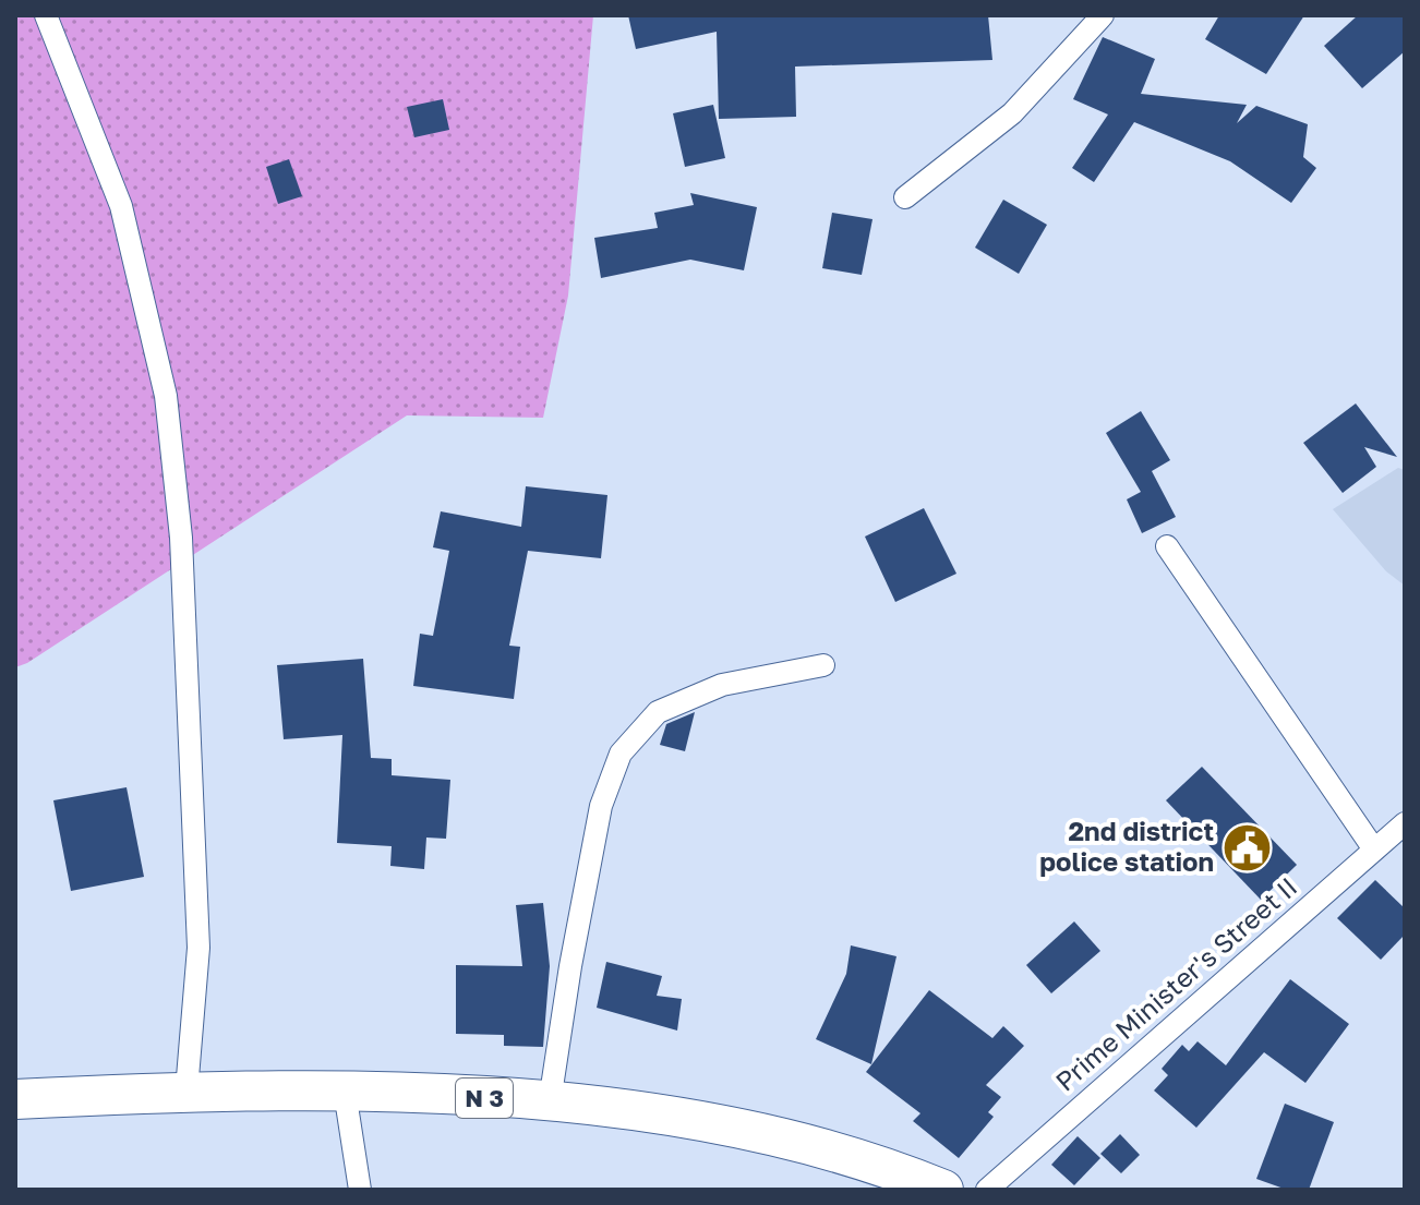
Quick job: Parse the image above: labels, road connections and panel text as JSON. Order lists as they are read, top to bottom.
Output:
{
  "streets": {
    "highway": ["N 3"],
    "street": ["Prime Minister's Street II"]
  },
  "places": {
    "public building": ["2nd district police station"]
  }
}
